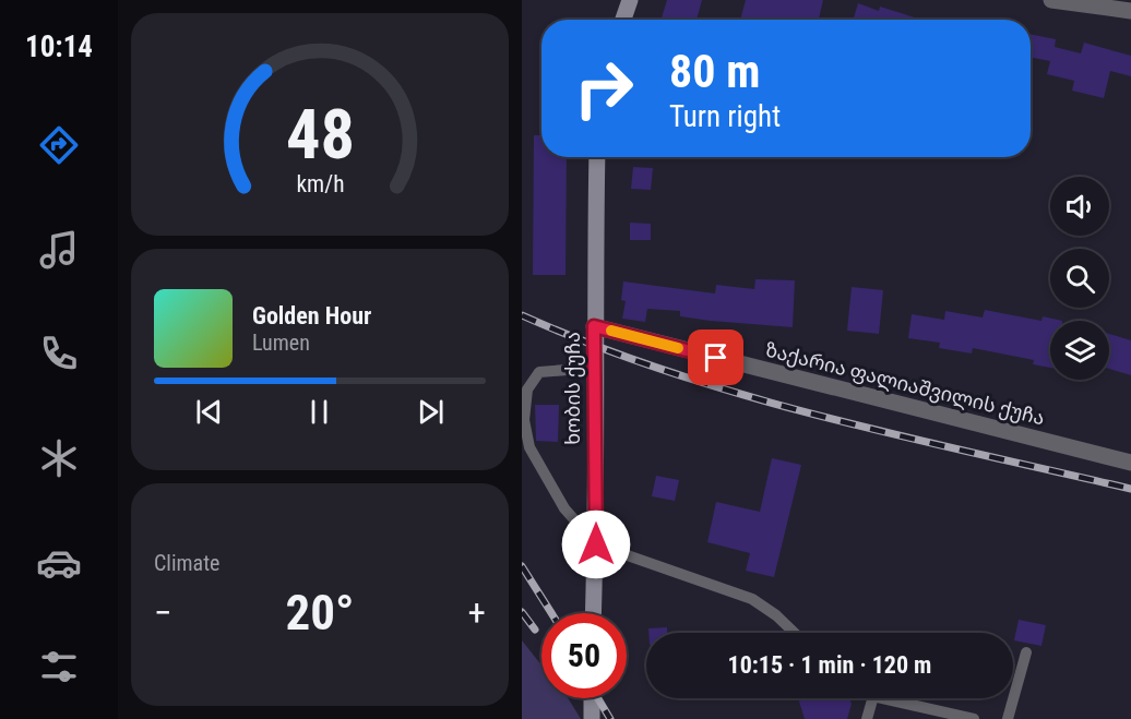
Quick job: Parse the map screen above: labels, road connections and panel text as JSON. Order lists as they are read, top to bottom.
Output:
{
  "streets": {
    "main road": ["ხობის ქუჩა"],
    "street": ["ზაქარია ფალიაშვილის ქუჩა"]
  },
  "crossings": [
    ["ზაქარია ფალიაშვილის ქუჩა", "ხობის ქუჩა"]
  ],
  "page": {
    "tabs": "10:14",
    "turn": ["80 m", "Turn right"],
    "song": ["Golden Hour", "Lumen"],
    "tile": "Climate",
    "heat": ["−", "20°", "+"],
    "limit": "50",
    "trip": "10:15 · 1 min · 120 m",
    "gauge": ["48", "km/h"]
  }
}
